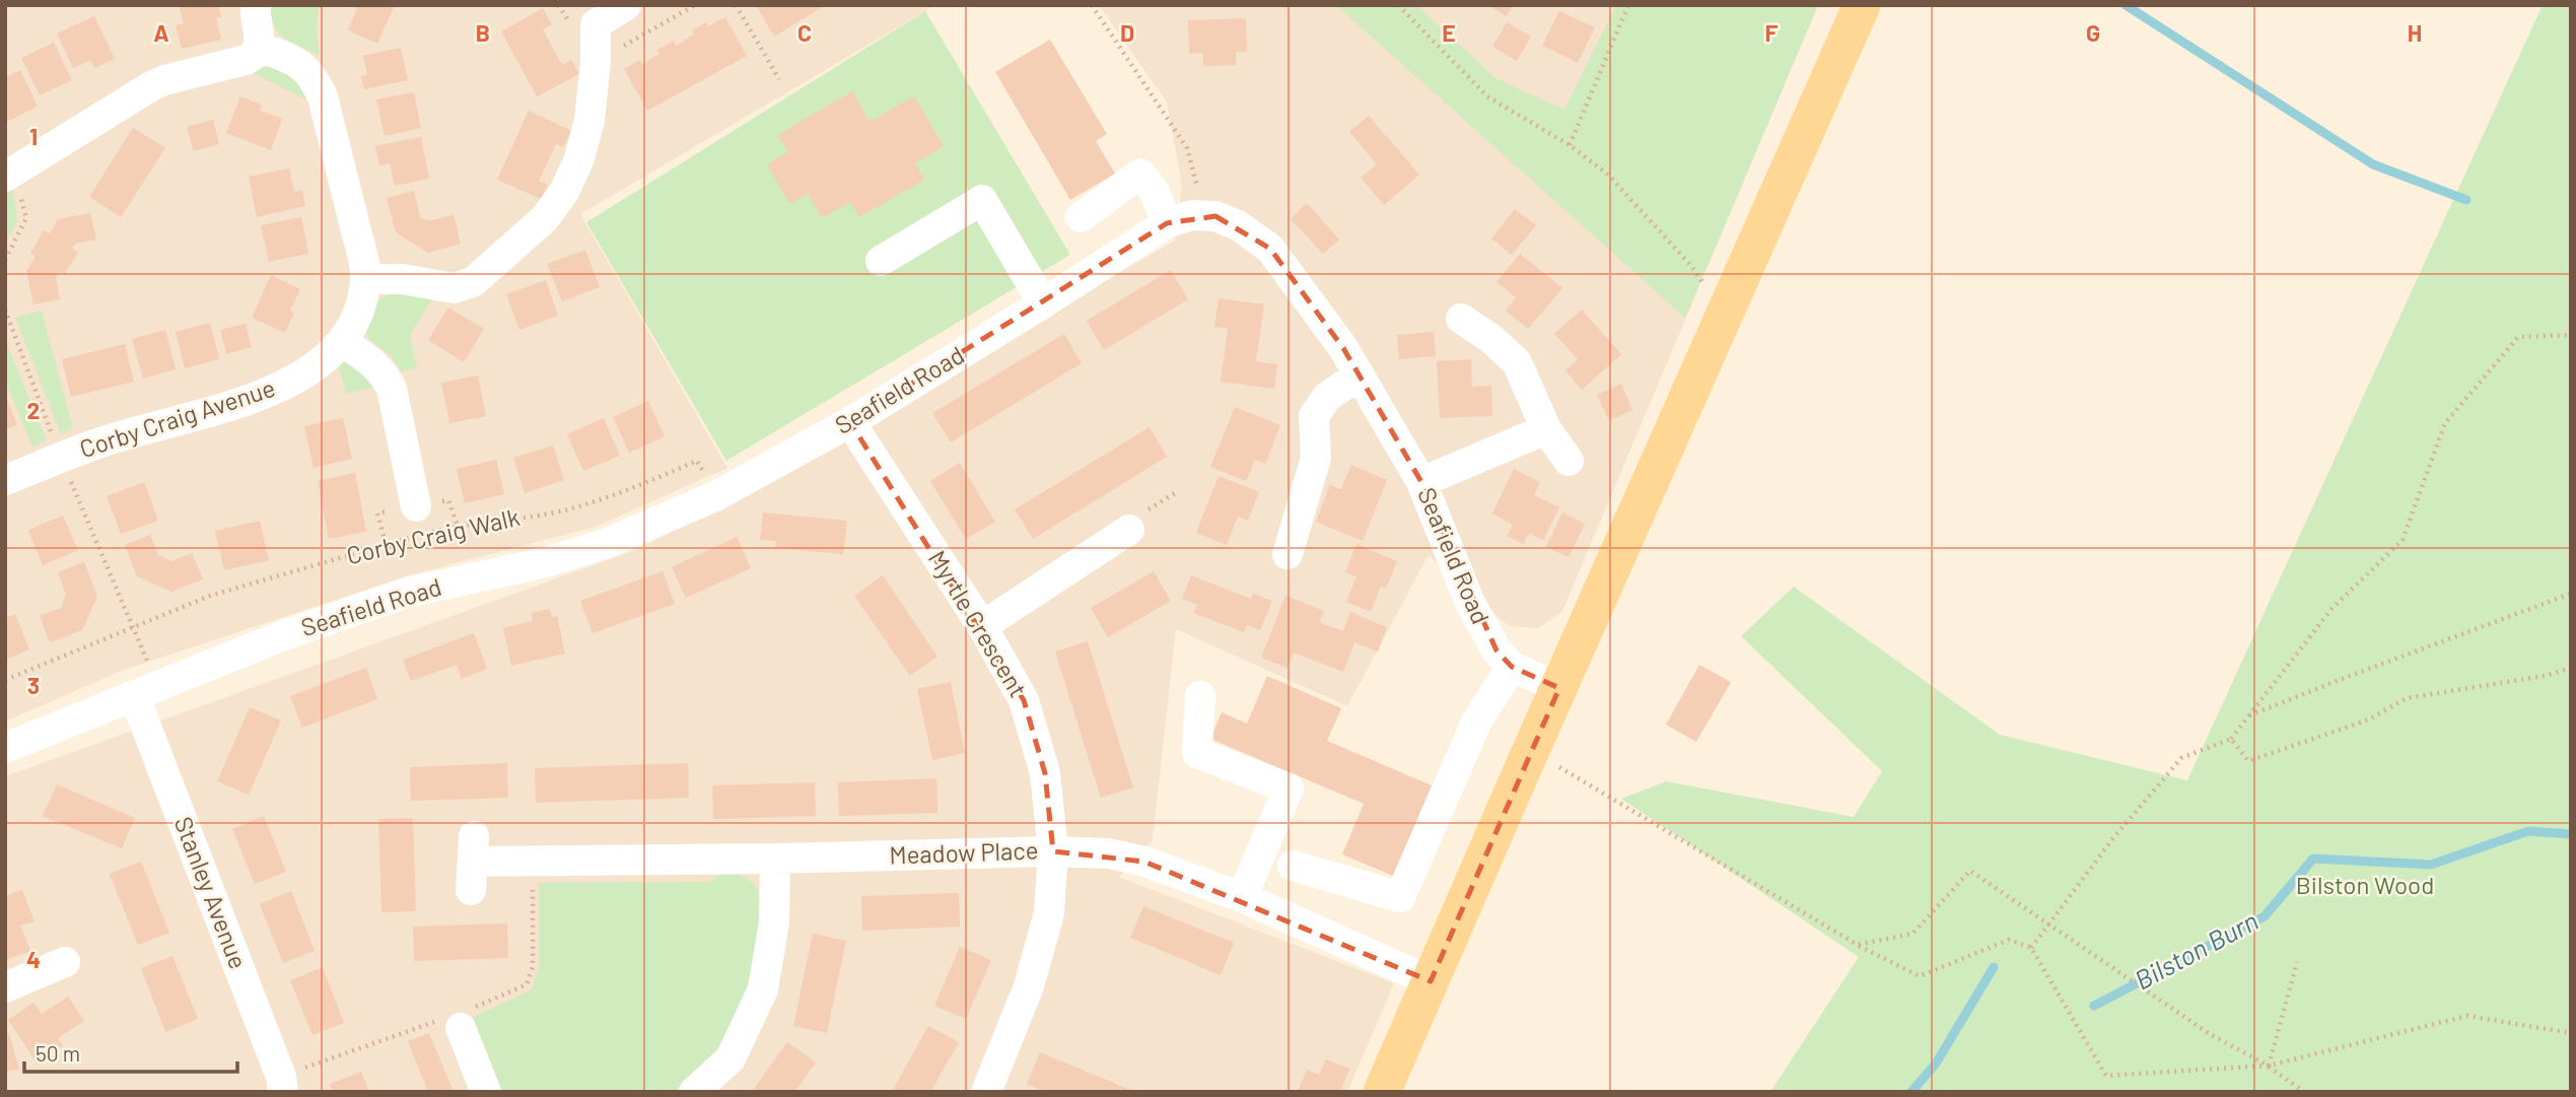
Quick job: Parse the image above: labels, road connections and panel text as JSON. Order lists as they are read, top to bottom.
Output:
{
  "streets": {
    "street": [
      "Seafield Road",
      "Corby Craig Avenue",
      "Corby Craig Walk",
      "Myrtle Crescent",
      "Meadow Place",
      "Stanley Avenue"
    ]
  },
  "crossings": [
    ["Seafield Road", "Corby Craig Walk"],
    ["Seafield Road", "Myrtle Crescent"],
    ["Seafield Road", "Stanley Avenue"],
    ["Corby Craig Avenue", "Corby Craig Walk"],
    ["Myrtle Crescent", "Meadow Place"]
  ],
  "water": ["Bilston Burn"],
  "parks": ["Bilston Wood"],
  "scale_bar": "50 m",
  "grid": {
    "columns": [
      "A",
      "B",
      "C",
      "D",
      "E",
      "F",
      "G",
      "H"
    ],
    "rows": [
      "1",
      "2",
      "3",
      "4"
    ]
  }
}
